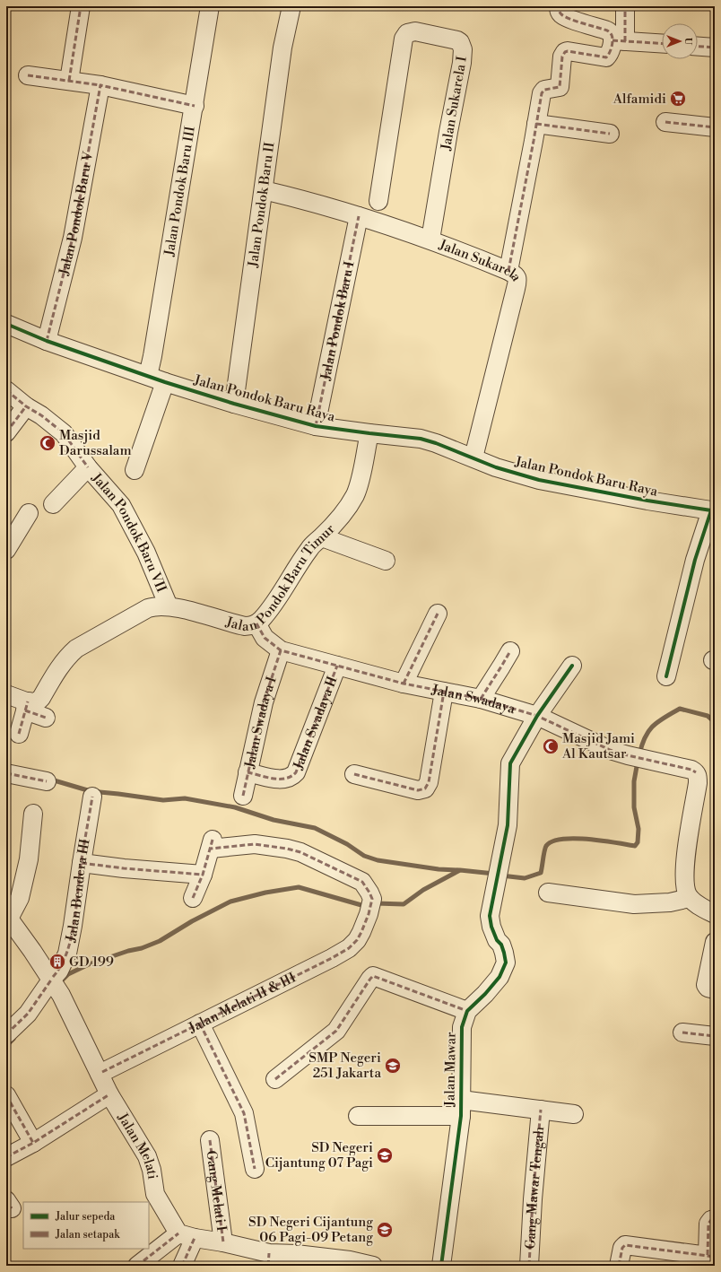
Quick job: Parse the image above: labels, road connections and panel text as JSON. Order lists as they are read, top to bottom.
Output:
{
  "streets": {
    "street": [
      "Jalan Sukarela I",
      "Jalan Pondok Baru III",
      "Jalan Pondok Baru II",
      "Jalan Pondok Baru V",
      "Jalan Sukarela",
      "Jalan Pondok Baru I",
      "Jalan Pondok Baru Raya",
      "Jalan Pondok Baru VII",
      "Jalan Pondok Baru Timur",
      "Jalan Swadaya",
      "Jalan Swadaya II",
      "Jalan Swadaya I",
      "Jalan Bendera III",
      "Jalan Melati II & III",
      "Jalan Mawar",
      "Jalan Melati",
      "Gang Mawar Tengah",
      "Gang Melati I"
    ]
  },
  "crossings": [
    ["Jalan Sukarela I", "Jalan Sukarela"],
    ["Jalan Pondok Baru III", "Jalan Pondok Baru Raya"],
    ["Jalan Pondok Baru II", "Jalan Sukarela"],
    ["Jalan Pondok Baru II", "Jalan Pondok Baru Raya"],
    ["Jalan Pondok Baru V", "Jalan Pondok Baru Raya"],
    ["Jalan Sukarela", "Jalan Pondok Baru I"],
    ["Jalan Sukarela", "Jalan Pondok Baru Raya"],
    ["Jalan Pondok Baru I", "Jalan Pondok Baru Raya"],
    ["Jalan Pondok Baru Raya", "Jalan Pondok Baru Timur"],
    ["Jalan Pondok Baru VII", "Jalan Pondok Baru Timur"],
    ["Jalan Pondok Baru Timur", "Jalan Swadaya"],
    ["Jalan Swadaya", "Jalan Swadaya II"],
    ["Jalan Swadaya", "Jalan Swadaya I"],
    ["Jalan Swadaya", "Jalan Mawar"],
    ["Jalan Swadaya II", "Jalan Swadaya I"],
    ["Jalan Bendera III", "Jalan Melati"],
    ["Jalan Melati II & III", "Jalan Melati"]
  ],
  "places": {
    "supermarket": ["Alfamidi"],
    "mosque": ["Masjid Darussalam", "Masjid Jami Al Kautsar"],
    "building": ["GD 199"],
    "school or university": ["SMP Negeri 251 Jakarta", "SD Negeri Cijantung 07 Pagi", "SD Negeri Cijantung 06 Pagi-09 Petang"]
  },
  "legend": ["Jalur sepeda", "Jalan setapak"],
  "north": "right"
}
